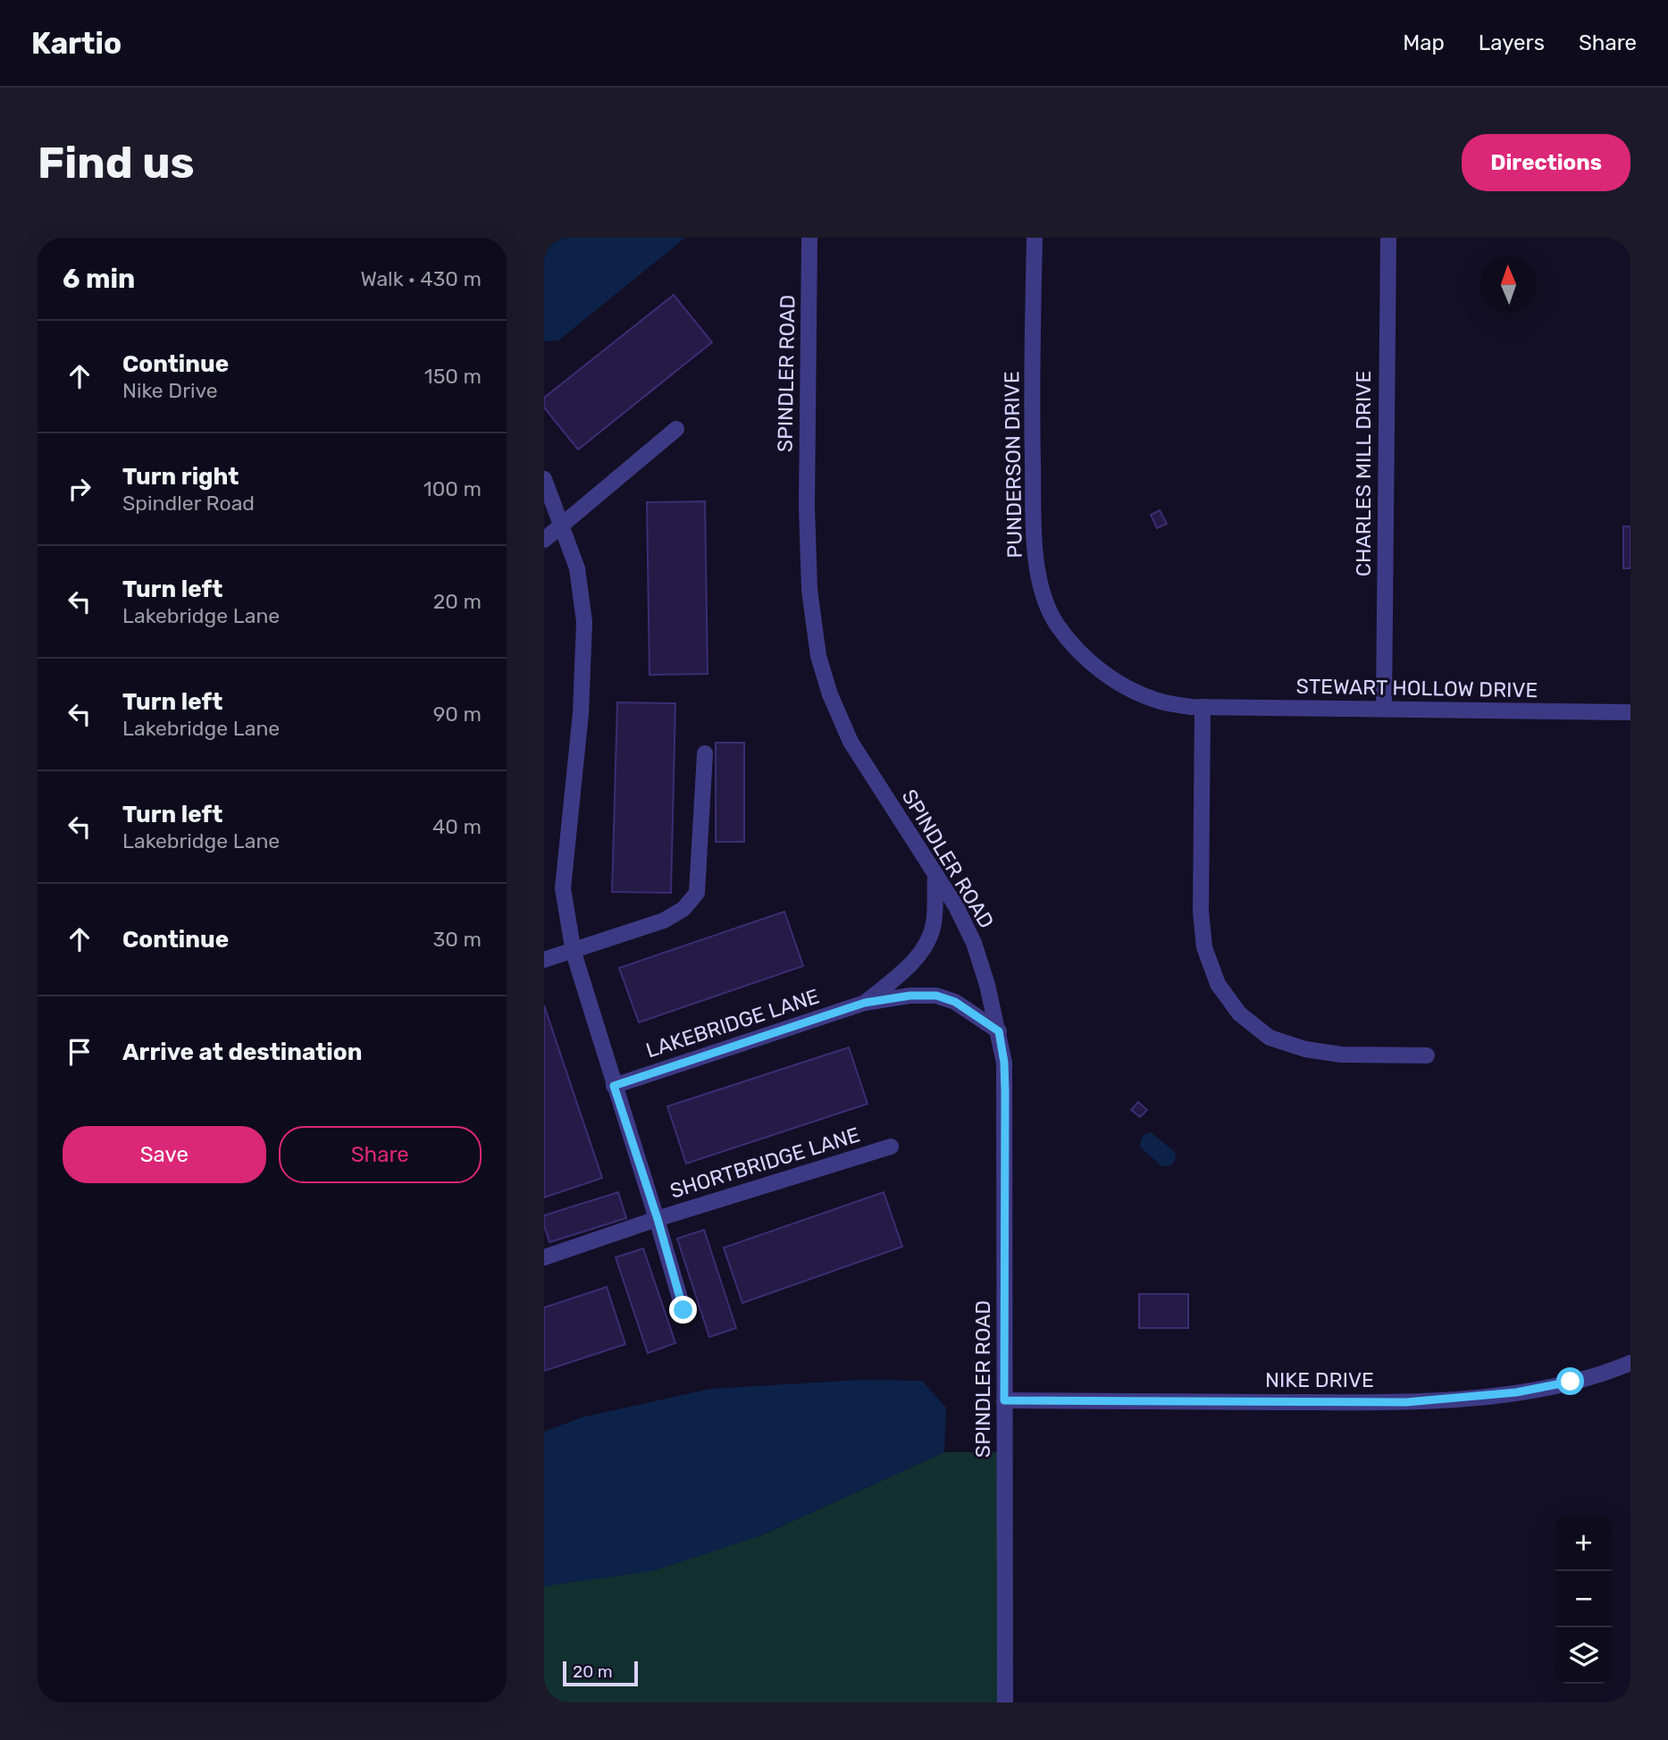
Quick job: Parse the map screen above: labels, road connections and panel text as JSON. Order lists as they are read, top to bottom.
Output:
{
  "streets": {
    "street": [
      "SPINDLER ROAD",
      "PUNDERSON DRIVE",
      "CHARLES MILL DRIVE",
      "STEWART HOLLOW DRIVE",
      "LAKEBRIDGE LANE",
      "SHORTBRIDGE LANE",
      "NIKE DRIVE"
    ]
  },
  "crossings": [
    ["SPINDLER ROAD", "LAKEBRIDGE LANE"],
    ["SPINDLER ROAD", "NIKE DRIVE"],
    ["PUNDERSON DRIVE", "STEWART HOLLOW DRIVE"],
    ["CHARLES MILL DRIVE", "STEWART HOLLOW DRIVE"]
  ],
  "scale_bar": "20 m",
  "north": "top",
  "page": {
    "header": "Kartio",
    "nav": ["Map", "Layers", "Share"],
    "buttons": [
      "Directions",
      ["Save", "Share"]
    ],
    "title": "Find us",
    "heading": ["6 min", "Walk · 430 m"],
    "list": [
      ["Continue", "Nike Drive", "150 m"],
      ["Turn right", "Spindler Road", "100 m"],
      ["Turn left", "Lakebridge Lane", "20 m"],
      ["Turn left", "Lakebridge Lane", "90 m"],
      ["Turn left", "Lakebridge Lane", "40 m"],
      ["Continue", "30 m"],
      "Arrive at destination"
    ],
    "map_buttons": ["+", "−"],
    "scale": "20 m"
  }
}
